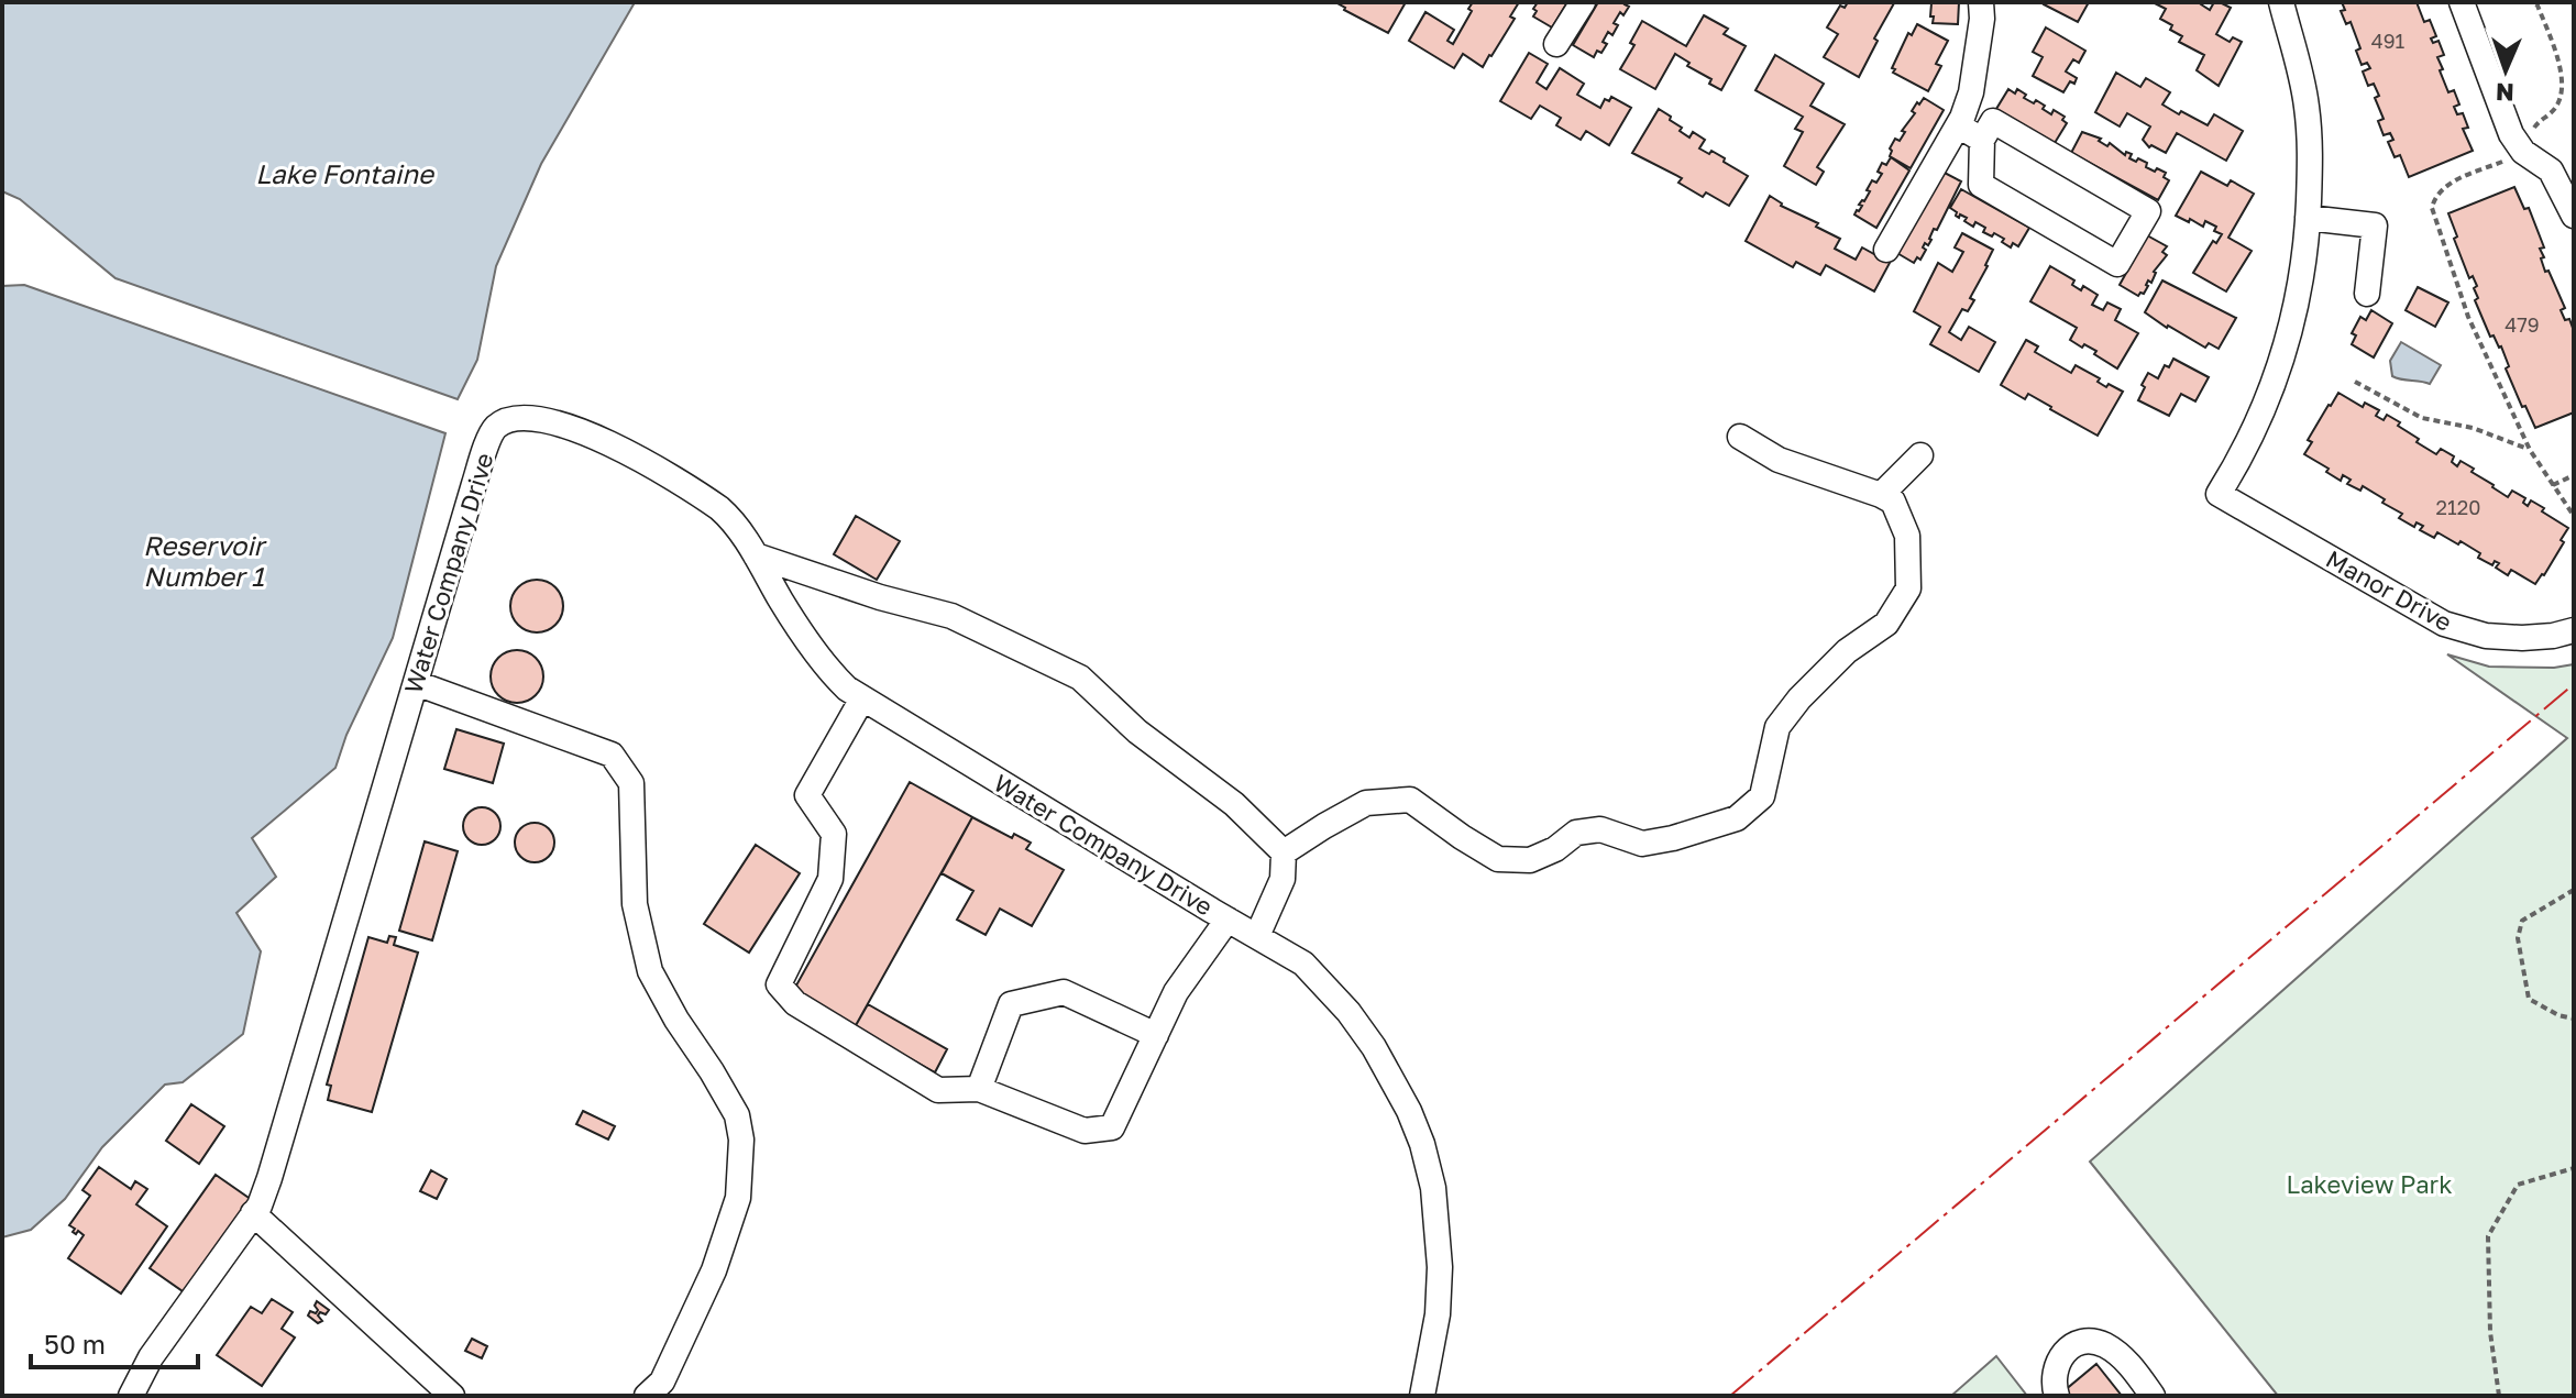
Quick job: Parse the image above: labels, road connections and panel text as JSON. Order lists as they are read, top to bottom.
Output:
{
  "streets": {
    "street": ["Water Company Drive", "Manor Drive"]
  },
  "water": ["Lake Fontaine", "Reservoir Number 1"],
  "parks": ["Lakeview Park"],
  "house_numbers": ["491", "479", "2120"],
  "scale_bar": "50 m",
  "north": "bottom"
}
